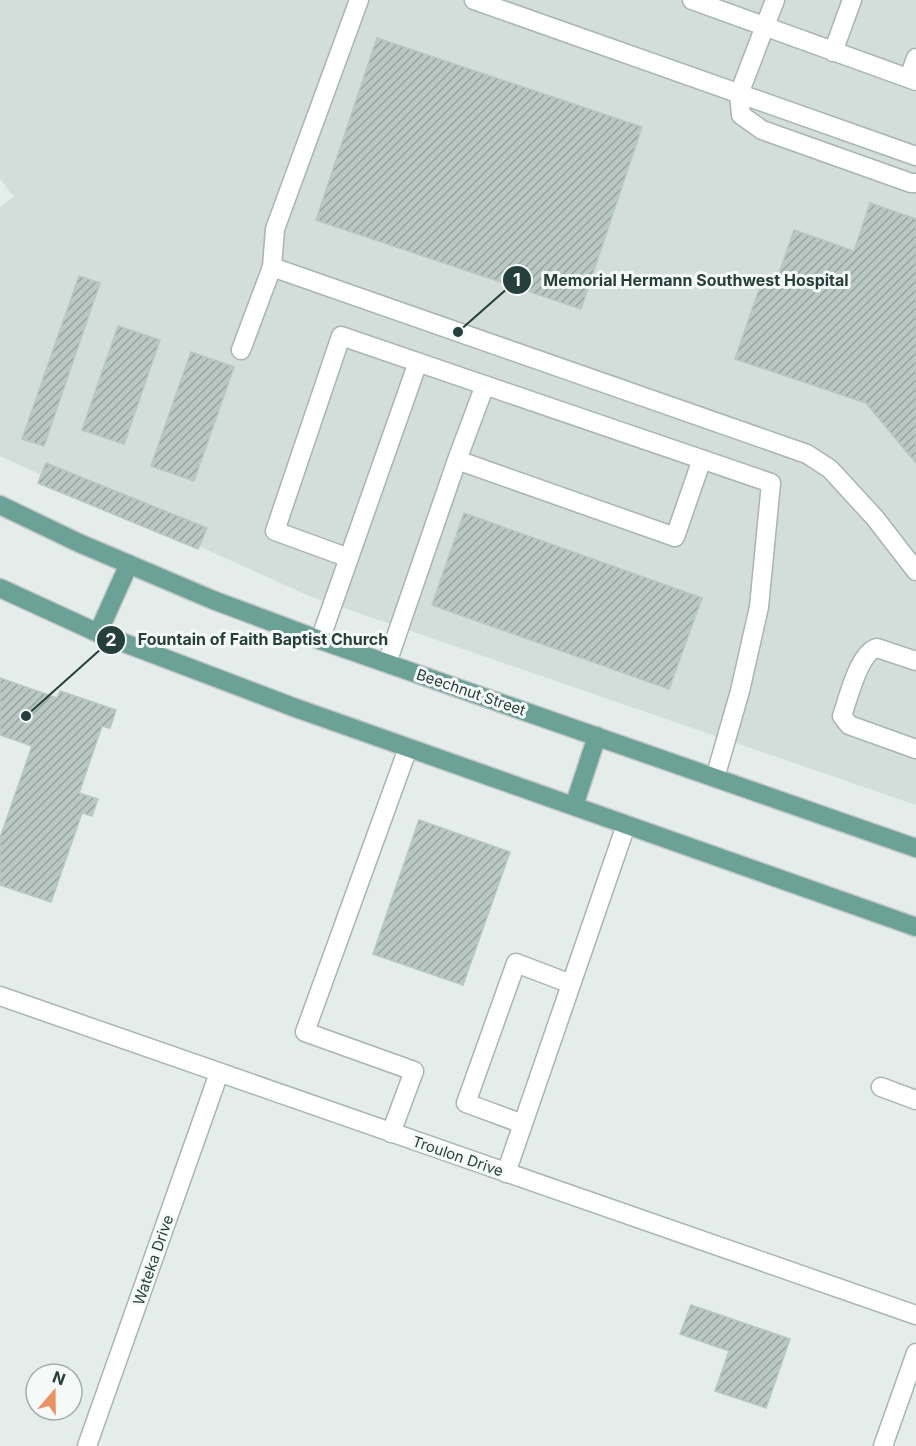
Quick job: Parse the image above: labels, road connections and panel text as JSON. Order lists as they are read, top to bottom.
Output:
{
  "streets": {
    "main road": ["Beechnut Street"],
    "street": ["Troulon Drive", "Wateka Drive"]
  },
  "crossings": [
    ["Troulon Drive", "Wateka Drive"]
  ],
  "places": ["Memorial Hermann Southwest Hospital", "Fountain of Faith Baptist Church"],
  "north": "top"
}
